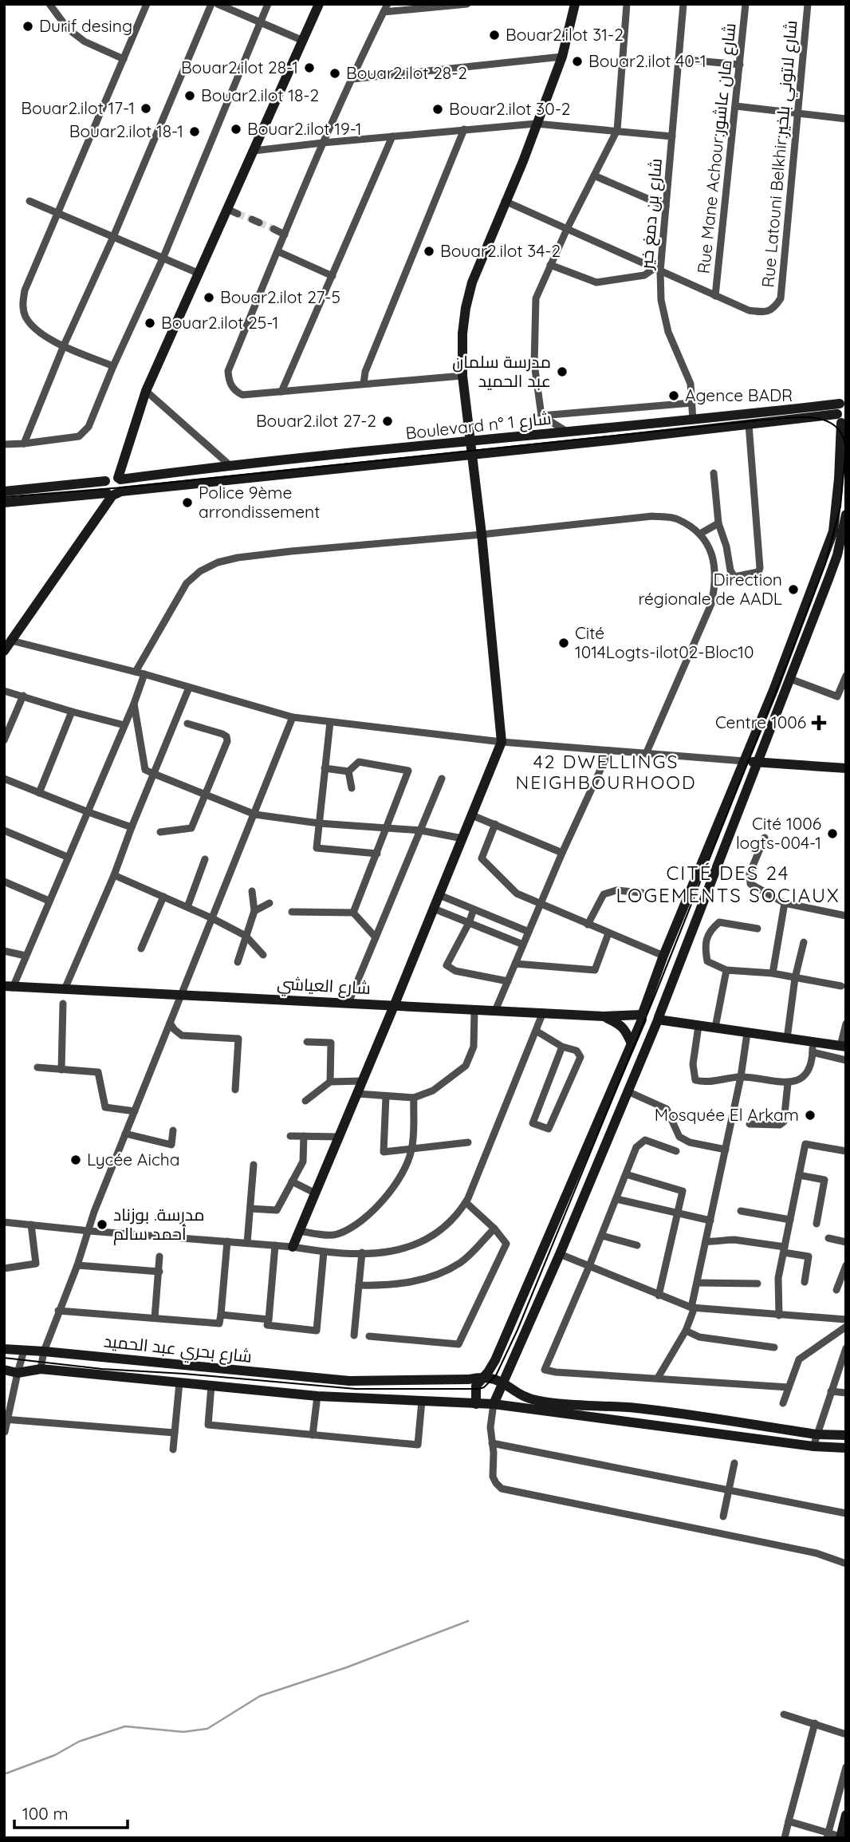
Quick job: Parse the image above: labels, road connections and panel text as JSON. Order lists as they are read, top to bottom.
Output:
{
  "streets": {
    "street": [
      "Rue Mane Achour;شارع مان عاشور",
      "Rue Latouni Belkhir;شارع لاتوني بلخير",
      "شارع بن دمغ خير",
      "Boulevard n° شارع 1",
      "شارع العياشي",
      "شارع بحري عبد الحميد"
    ]
  },
  "crossings": [
    ["Rue Mane Achour;شارع مان عاشور", "Rue Latouni Belkhir;شارع لاتوني بلخير"],
    ["شارع بن دمغ خير", "Boulevard n° شارع 1"]
  ],
  "districts": ["42 DWELLINGS NEIGHBOURHOOD", "CITÉ DES 24 LOGEMENTS SOCIAUX"],
  "places": {
    "other": [
      "Durif desing",
      "Bouar2.ilot 31-2",
      "Bouar2.ilot 40-1",
      "Bouar2.ilot 28-1",
      "Bouar2.ilot 28-2",
      "Bouar2.ilot 18-2",
      "Bouar2.ilot 17-1",
      "Bouar2.ilot 30-2",
      "Bouar2.ilot 19-1",
      "Bouar2.ilot 18-1",
      "Bouar2.ilot 34-2",
      "Bouar2.ilot 27-5",
      "Bouar2.ilot 25-1",
      "مدرسة سلمان عبد الحميد",
      "Agence BADR",
      "Bouar2.ilot 27-2",
      "Police 9ème arrondissement",
      "Direction régionale de AADL",
      "Cité 1014Logts-ilot02-Bloc10",
      "Cité 1006 logts-004-1",
      "Mosquée El Arkam",
      "Lycée Aicha",
      "مدرسة. بوزناد أحمد سالم"
    ],
    "health": ["Centre 1006"]
  },
  "scale_bar": "100 m"
}
